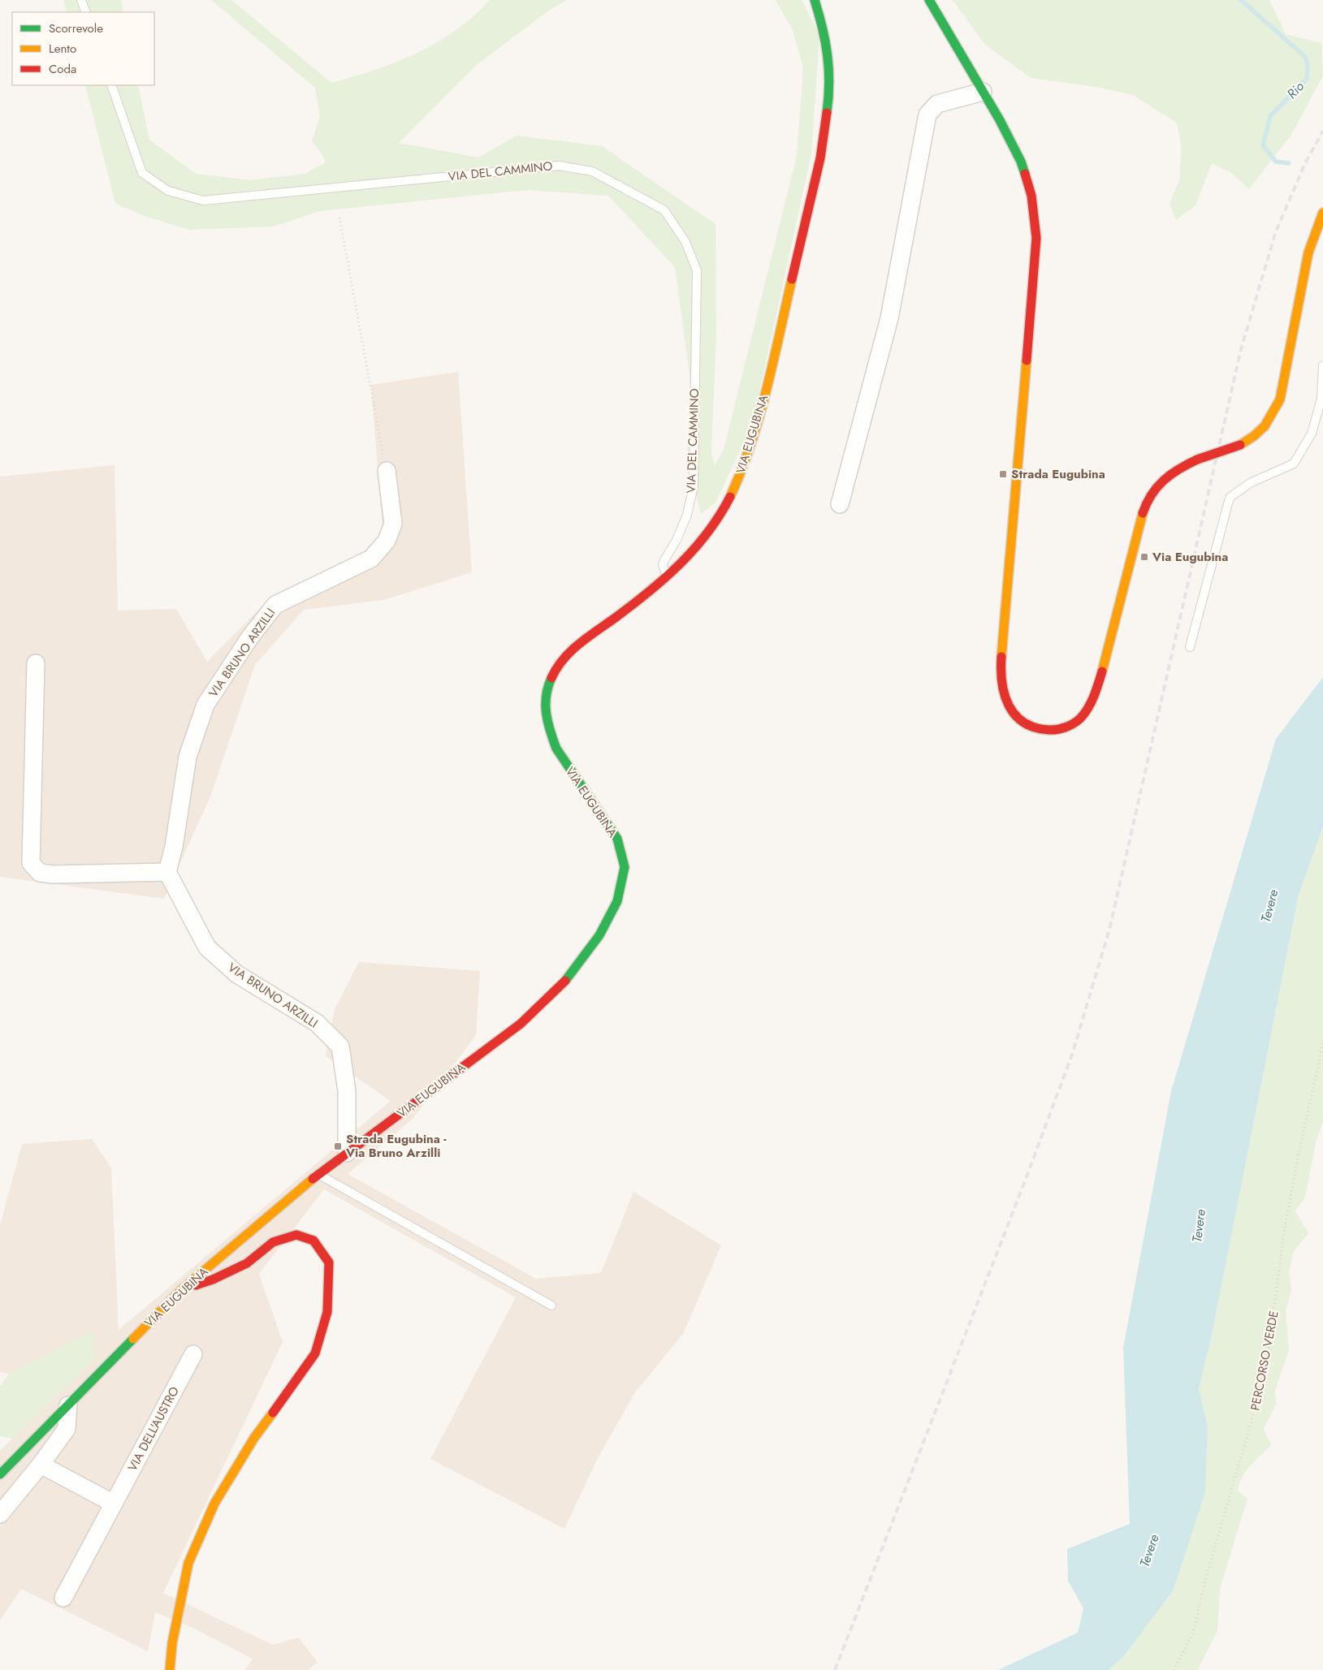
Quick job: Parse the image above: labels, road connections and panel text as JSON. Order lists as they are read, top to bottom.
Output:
{
  "streets": {
    "street": ["VIA EUGUBINA", "VIA BRUNO ARZILLI", "VIA DELL'AUSTRO"],
    "lane": ["VIA DEL CAMMINO"],
    "path": ["PERCORSO VERDE"]
  },
  "crossings": [
    ["VIA DEL CAMMINO", "VIA EUGUBINA"],
    ["VIA EUGUBINA", "VIA BRUNO ARZILLI"]
  ],
  "water": ["Rio", "Tevere"],
  "places": {
    "transit": ["Strada Eugubina", "Via Eugubina", "Strada Eugubina - Via Bruno Arzilli"]
  },
  "legend": ["Scorrevole", "Lento", "Coda"]
}
